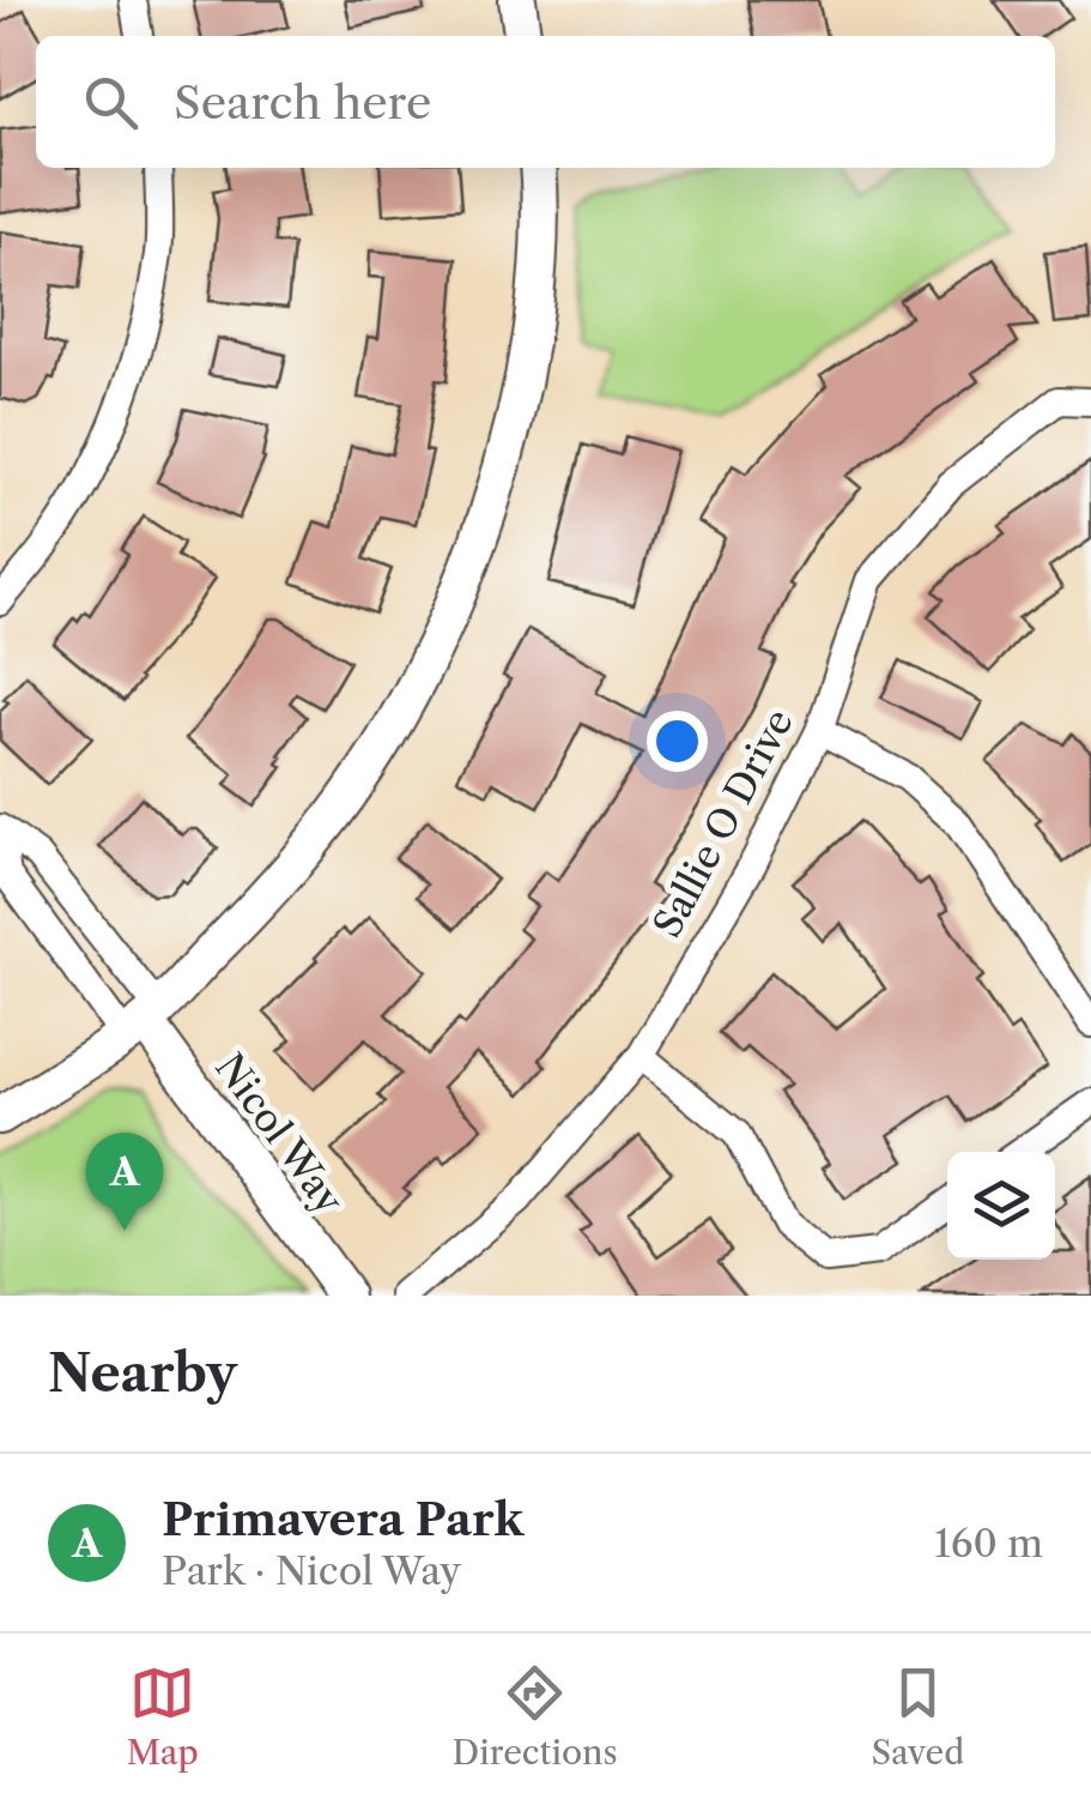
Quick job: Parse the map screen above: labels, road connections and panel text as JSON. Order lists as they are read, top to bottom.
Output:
{
  "streets": {
    "street": ["Sallie O Drive", "Nicol Way"]
  },
  "page": {
    "search": "Search here",
    "pins": "A",
    "heading": "Nearby",
    "list": [
      {
        "mark": "A",
        "name": "Primavera Park",
        "note": "Park · Nicol Way",
        "value": "160 m"
      }
    ],
    "nav": ["Map", "Directions", "Saved"]
  }
}
